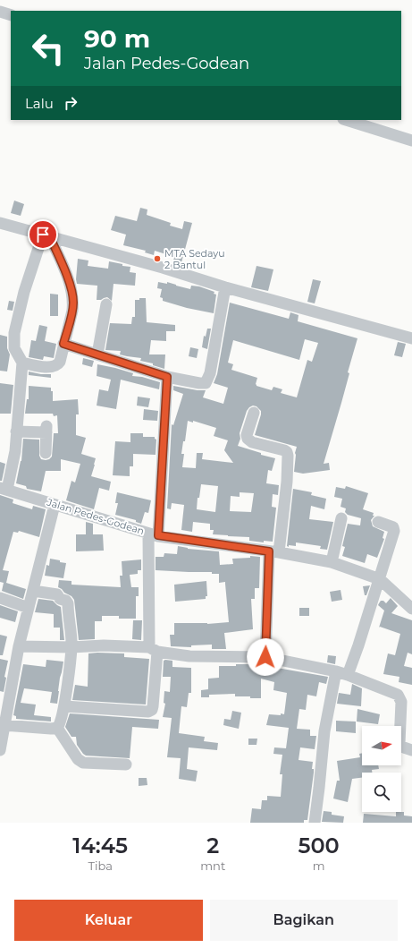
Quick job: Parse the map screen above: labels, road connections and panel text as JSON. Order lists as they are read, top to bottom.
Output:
{
  "streets": {
    "street": ["Jalan Pedes-Godean"]
  },
  "places": ["MTA Sedayu 2 Bantul"],
  "north": "right",
  "page": {
    "turn": ["90 m", "Jalan Pedes-Godean"],
    "then": "Lalu",
    "eta": [
      "14:45",
      "Tiba",
      "2",
      "mnt",
      "500",
      "m"
    ],
    "buttons": ["Keluar", "Bagikan"]
  }
}
